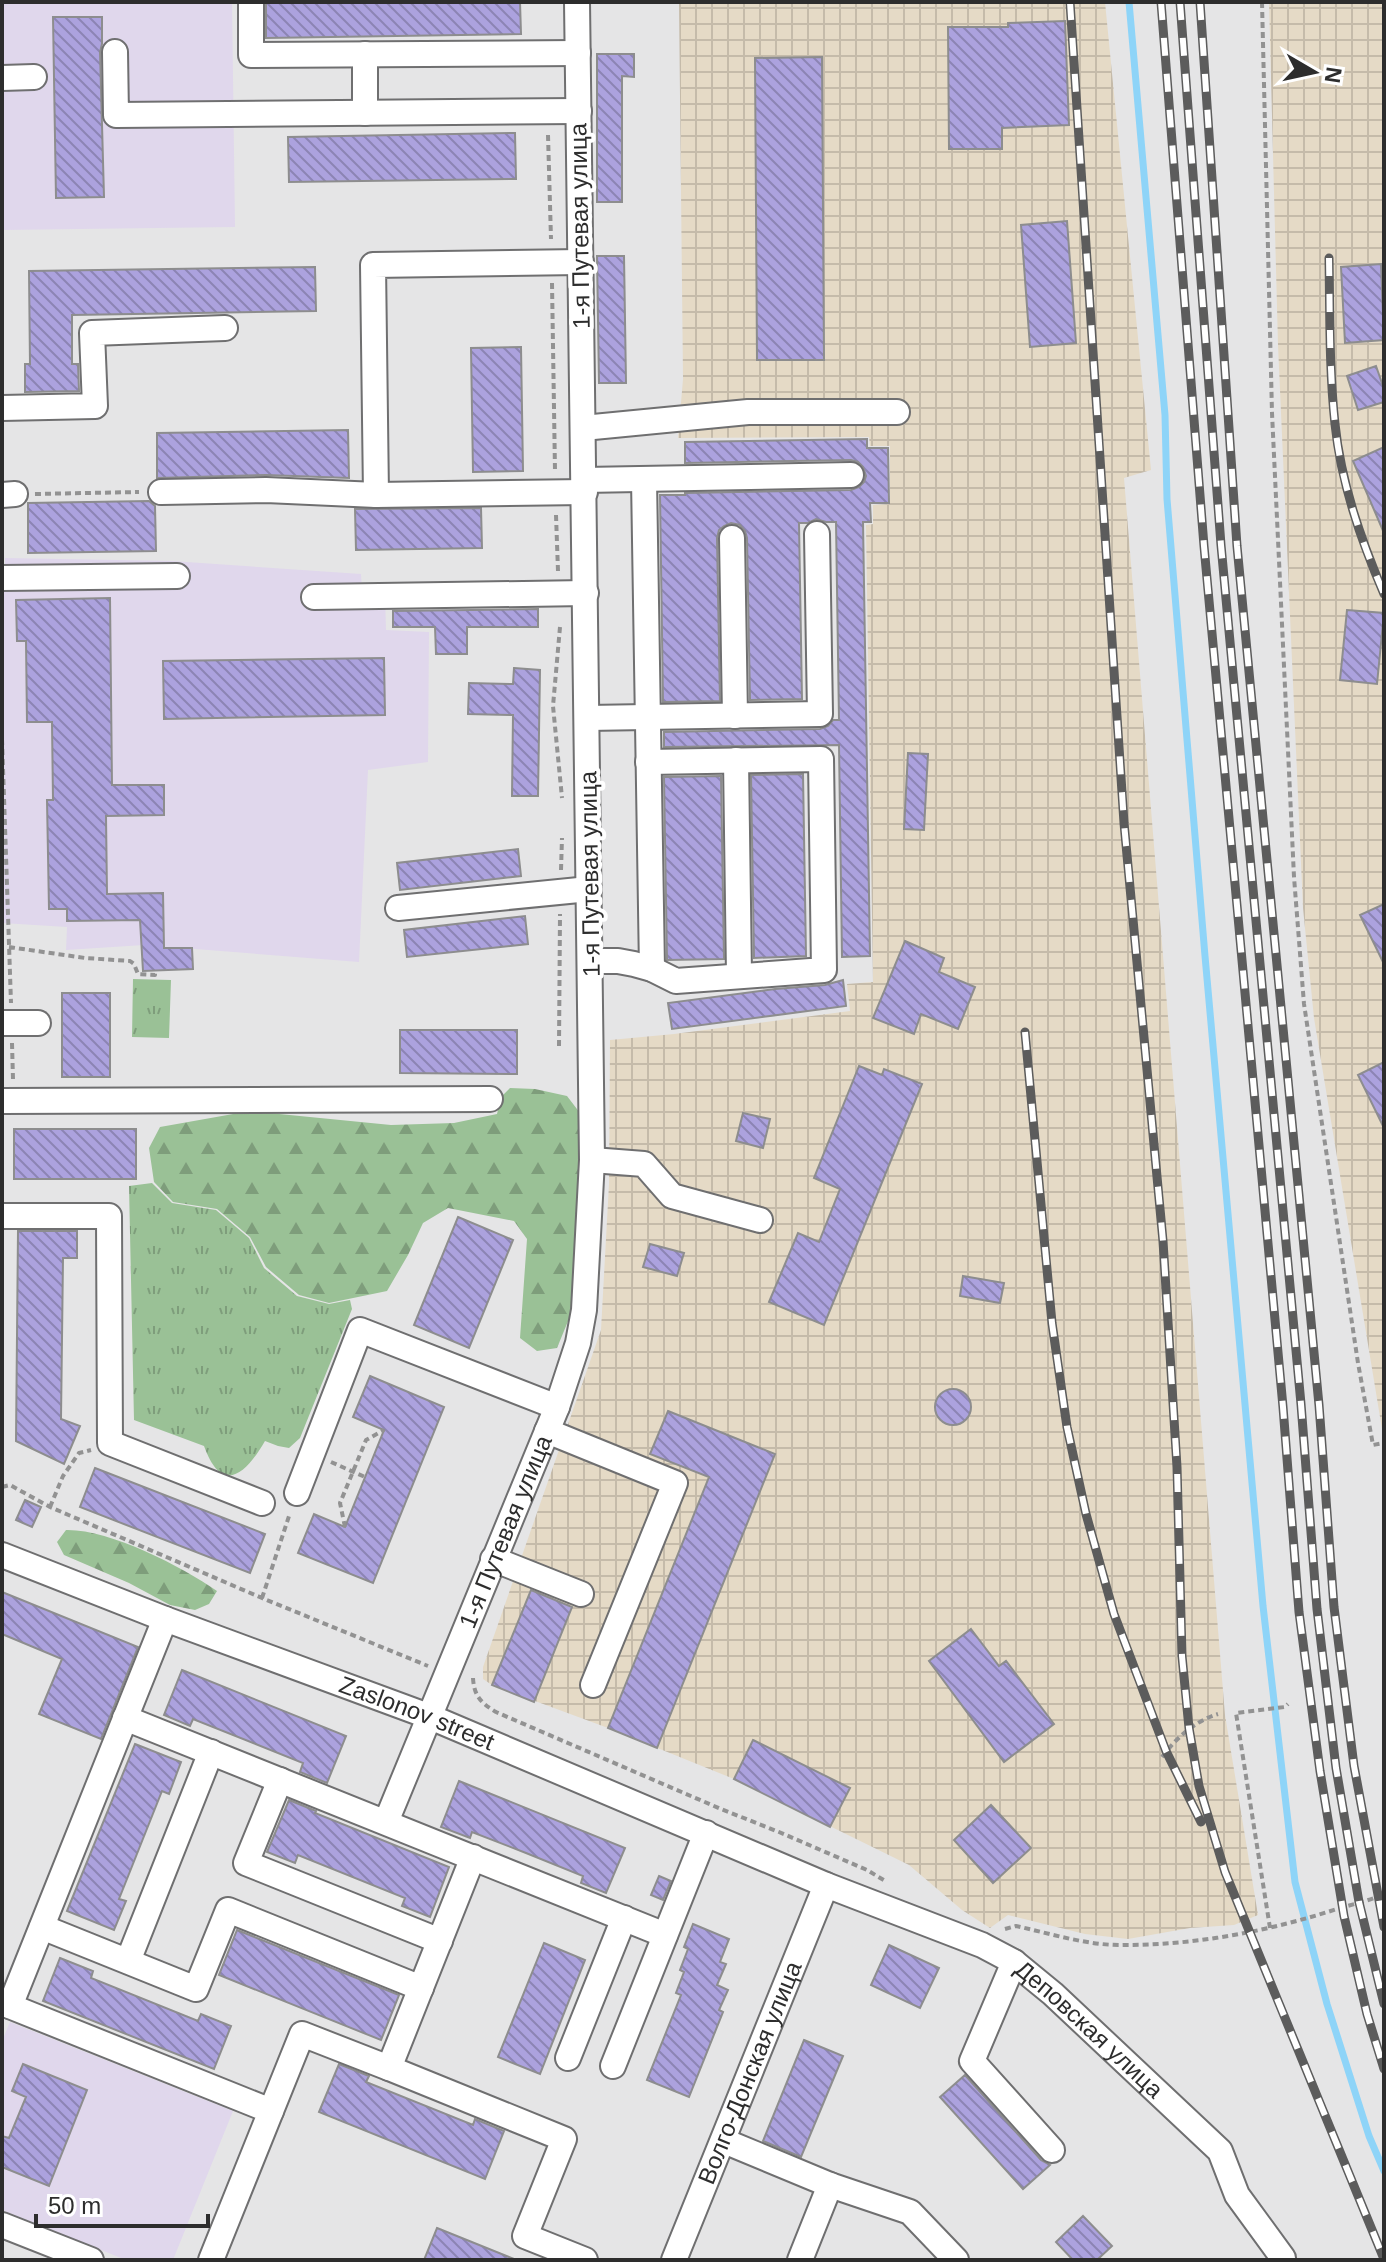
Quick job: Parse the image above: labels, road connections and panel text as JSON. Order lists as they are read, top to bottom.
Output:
{
  "streets": {
    "street": [
      "1-я Путевая улица",
      "Zaslonov street",
      "Деповская улица",
      "Волго-Донская улица"
    ]
  },
  "crossings": [
    ["1-я Путевая улица", "Zaslonov street"],
    ["Zaslonov street", "Деповская улица"],
    ["Zaslonov street", "Волго-Донская улица"],
    ["Деповская улица", "Волго-Донская улица"]
  ],
  "scale_bar": "50 m",
  "north": "right"
}
